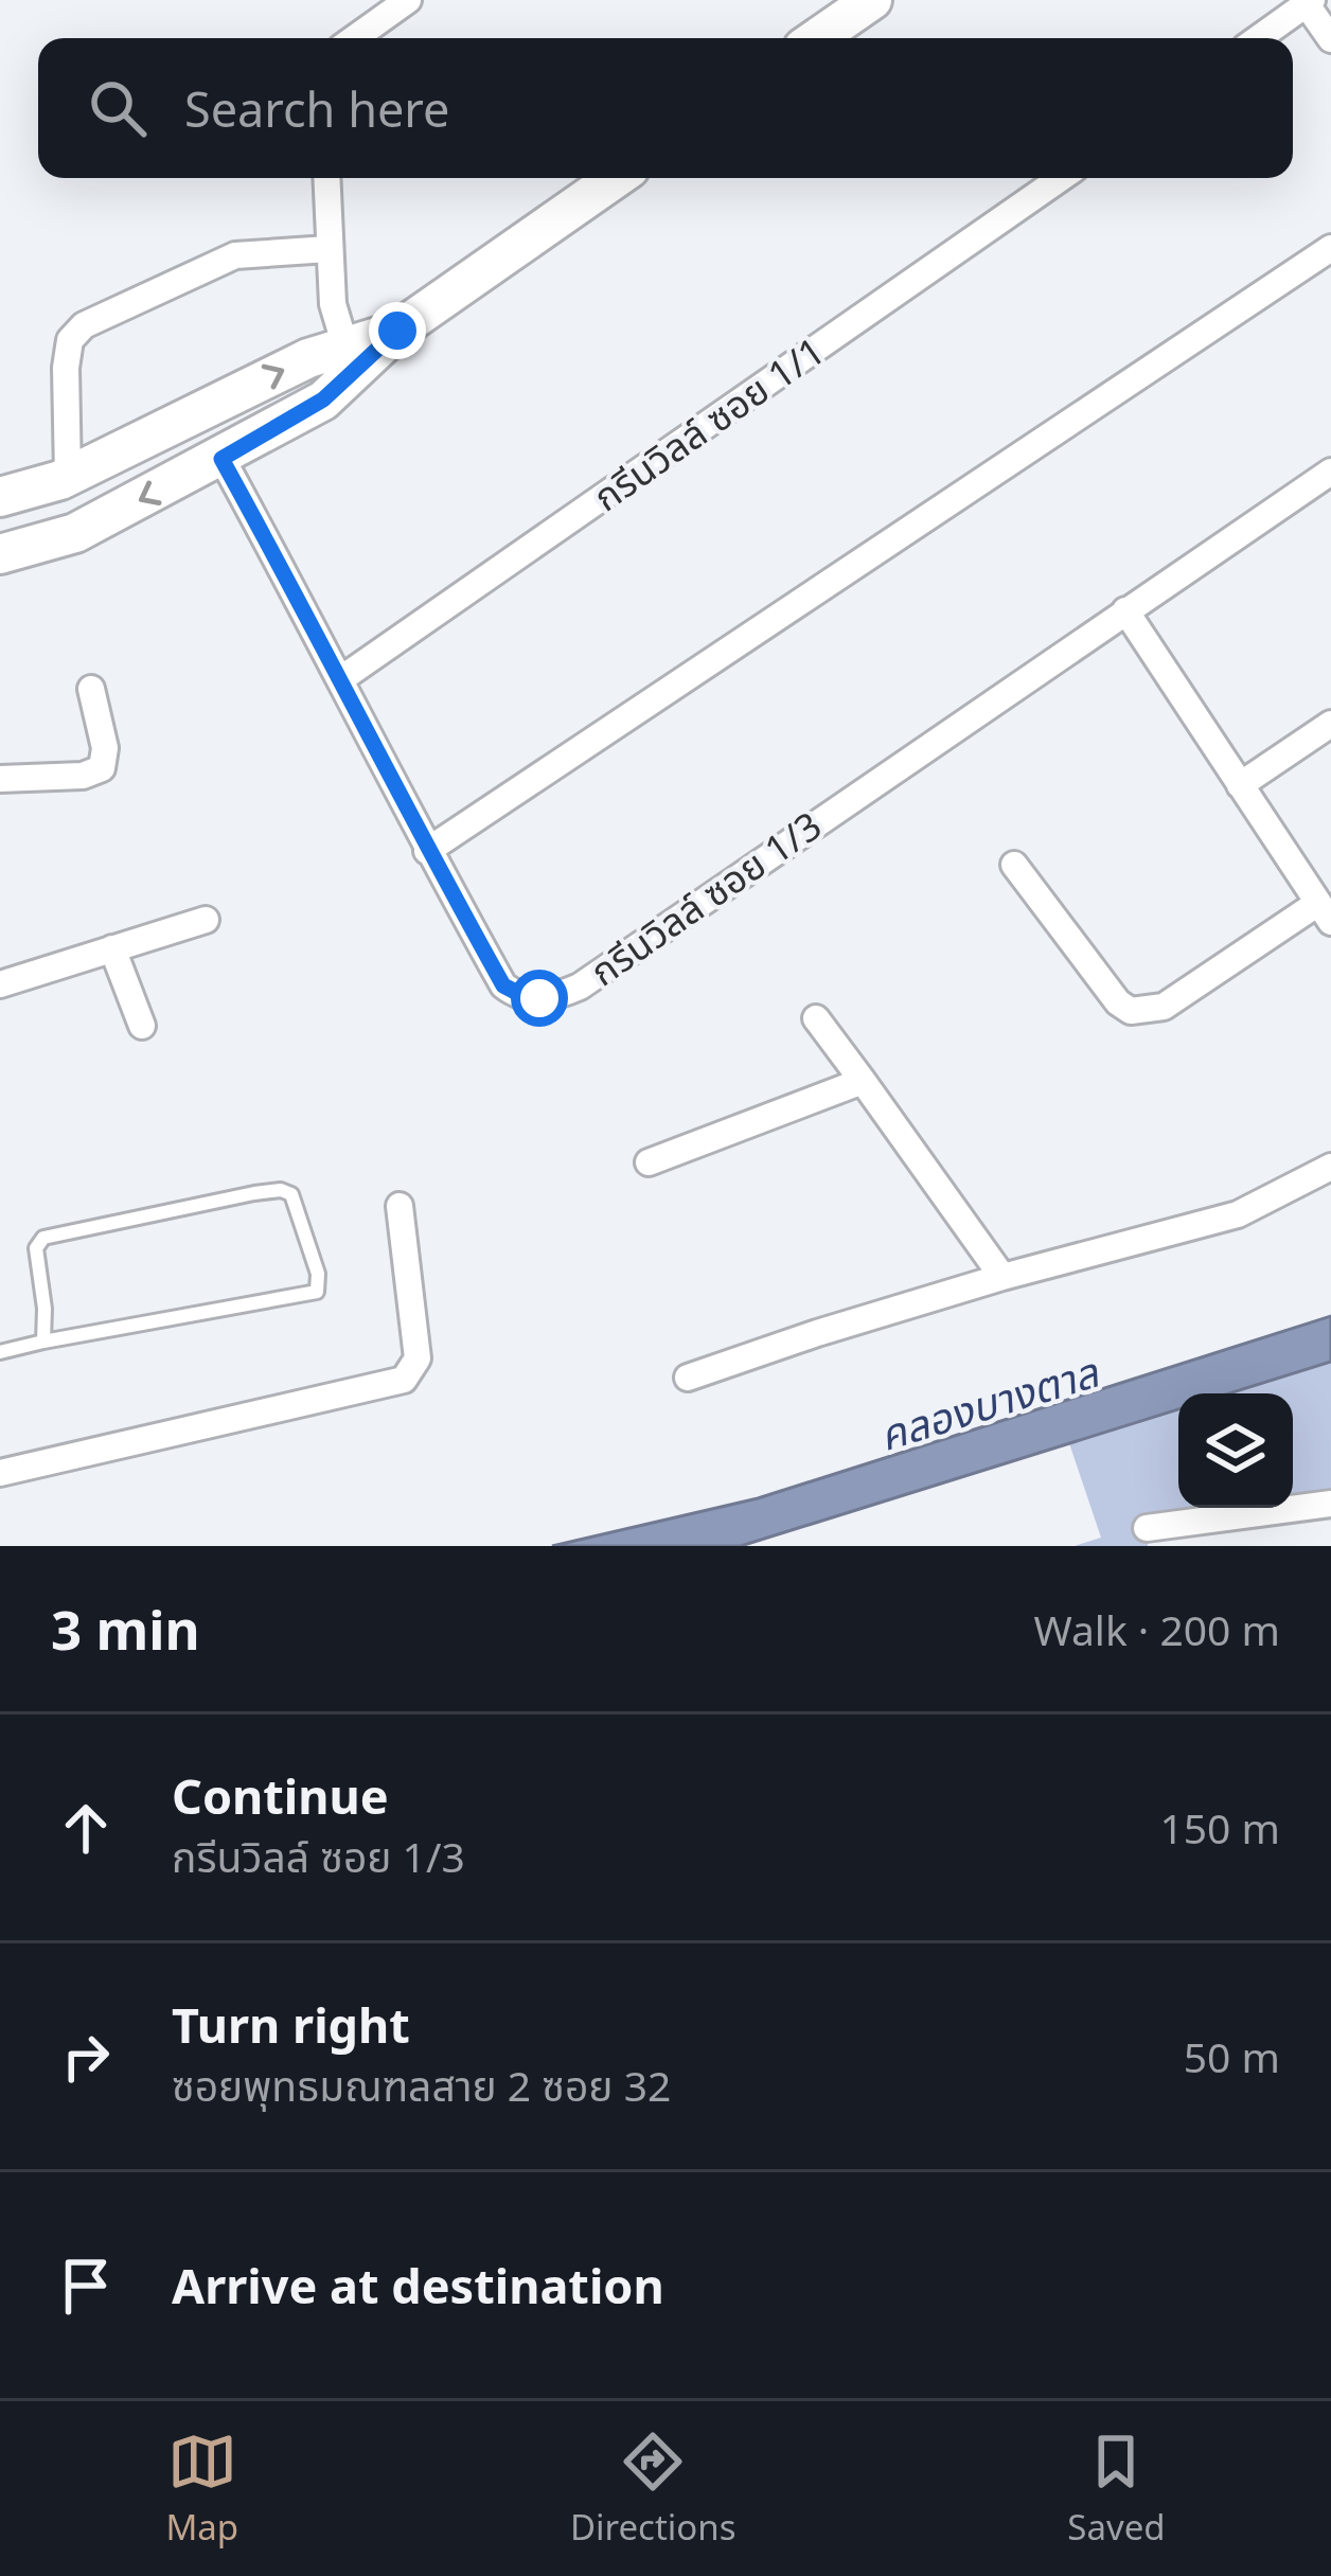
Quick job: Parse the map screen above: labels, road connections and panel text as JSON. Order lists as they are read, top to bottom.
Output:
{
  "streets": {
    "street": ["กรีนวิลล์ ซอย 1/1", "กรีนวิลล์ ซอย 1/3"]
  },
  "crossings": [
    ["กรีนวิลล์ ซอย 1/1", "กรีนวิลล์ ซอย 1/3"]
  ],
  "water": ["คลองบางตาล"],
  "page": {
    "search": "Search here",
    "heading": ["3 min", "Walk · 200 m"],
    "list": [
      ["Continue", "กรีนวิลล์ ซอย 1/3", "150 m"],
      ["Turn right", "ซอยพุทธมณฑลสาย 2 ซอย 32", "50 m"],
      "Arrive at destination"
    ],
    "nav": ["Map", "Directions", "Saved"]
  }
}
